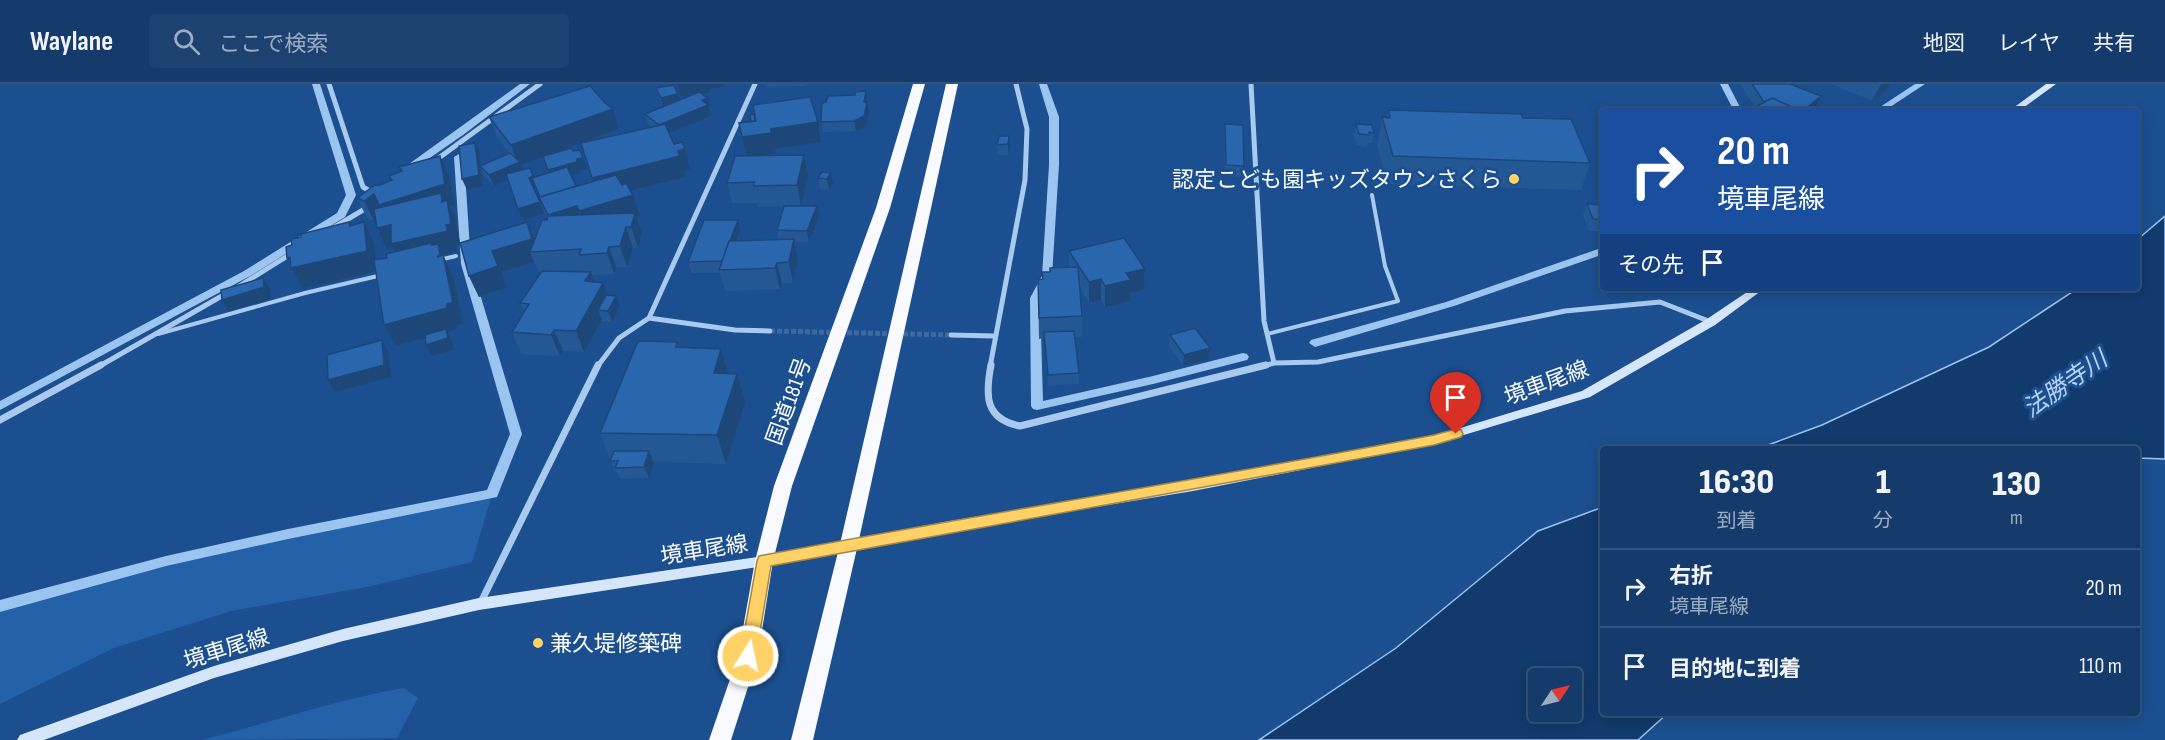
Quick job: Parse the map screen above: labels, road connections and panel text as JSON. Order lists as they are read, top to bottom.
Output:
{
  "streets": {
    "highway": ["国道181号"],
    "main road": ["境車尾線"]
  },
  "crossings": [
    ["境車尾線", "国道181号"]
  ],
  "water": ["法勝寺川"],
  "places": ["認定こども園キッズタウンさくら", "兼久堤修築碑"],
  "north": "top right",
  "page": {
    "header": "Waylane",
    "search": "ここで検索",
    "nav": ["地図", "レイヤ", "共有"],
    "turn": ["20 m", "境車尾線"],
    "then": "その先",
    "eta": [
      "16:30",
      "到着",
      "1",
      "分",
      "130",
      "m"
    ],
    "list": [
      {
        "name": "右折",
        "note": "境車尾線",
        "value": "20 m"
      },
      {
        "name": "目的地に到着",
        "value": "110 m"
      }
    ]
  }
}
